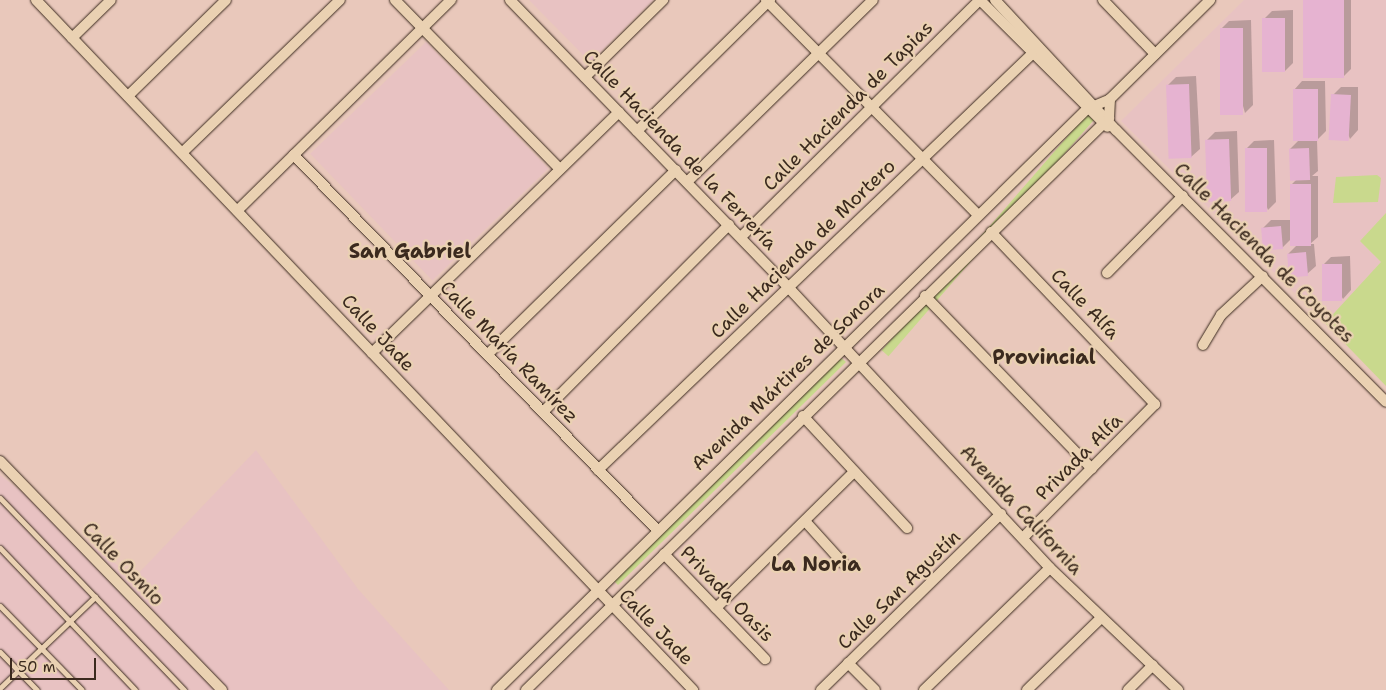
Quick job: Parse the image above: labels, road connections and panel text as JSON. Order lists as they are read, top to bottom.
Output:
{
  "streets": {
    "street": [
      "Calle Hacienda de Tapias",
      "Calle Hacienda de la Ferrería",
      "Calle Hacienda de Mortero",
      "Calle Hacienda de Coyotes",
      "Calle Alfa",
      "Calle Jade",
      "Calle María Ramírez",
      "Avenida Mártires de Sonora",
      "Privada Alfa",
      "Avenida California",
      "Calle Osmio",
      "Calle San Agustín",
      "Privada Oasis"
    ]
  },
  "crossings": [
    ["Calle Hacienda de Tapias", "Calle Hacienda de la Ferrería"],
    ["Calle Hacienda de Tapias", "Calle Hacienda de Coyotes"],
    ["Calle Hacienda de la Ferrería", "Calle Hacienda de Mortero"],
    ["Calle Hacienda de la Ferrería", "Avenida Mártires de Sonora"],
    ["Calle Hacienda de la Ferrería", "Avenida California"],
    ["Calle Hacienda de Mortero", "Calle Hacienda de Coyotes"],
    ["Calle Hacienda de Mortero", "Calle María Ramírez"],
    ["Calle Hacienda de Coyotes", "Avenida Mártires de Sonora"],
    ["Calle Alfa", "Avenida Mártires de Sonora"],
    ["Calle Alfa", "Privada Alfa"],
    ["Calle Jade", "Avenida Mártires de Sonora"],
    ["Calle María Ramírez", "Avenida Mártires de Sonora"],
    ["Avenida Mártires de Sonora", "Avenida California"],
    ["Avenida Mártires de Sonora", "Privada Oasis"],
    ["Privada Alfa", "Avenida California"],
    ["Avenida California", "Calle San Agustín"]
  ],
  "districts": ["San Gabriel", "Provincial", "La Noria"],
  "scale_bar": "50 m"
}
